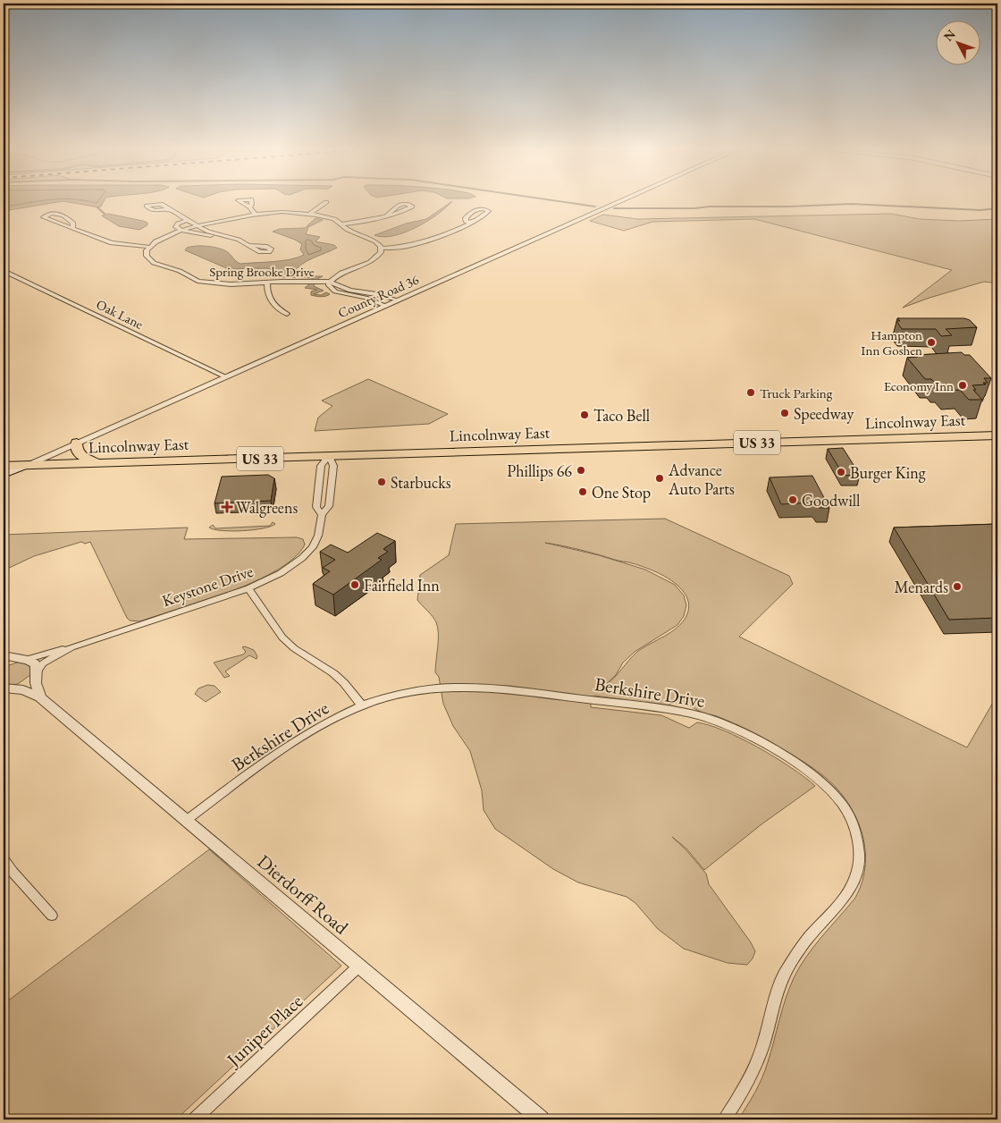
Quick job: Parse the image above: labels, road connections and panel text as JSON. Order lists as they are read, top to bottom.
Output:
{
  "streets": {
    "highway": ["Lincolnway East", "US 33"],
    "street": [
      "Spring Brooke Drive",
      "County Road 36",
      "Oak Lane",
      "Keystone Drive",
      "Berkshire Drive",
      "Dierdorff Road",
      "Juniper Place"
    ]
  },
  "crossings": [
    ["Spring Brooke Drive", "County Road 36"],
    ["County Road 36", "Oak Lane"],
    ["County Road 36", "Lincolnway East"],
    ["Lincolnway East", "Keystone Drive"],
    ["Keystone Drive", "Dierdorff Road"],
    ["Berkshire Drive", "Dierdorff Road"],
    ["Dierdorff Road", "Juniper Place"]
  ],
  "places": {
    "other": [
      "Hampton Inn Goshen",
      "Economy Inn",
      "Truck Parking",
      "Speedway",
      "Taco Bell",
      "Phillips 66",
      "Burger King",
      "Advance Auto Parts",
      "Starbucks",
      "One Stop",
      "Goodwill",
      "Fairfield Inn",
      "Menards"
    ],
    "health": ["Walgreens"]
  },
  "north": "top left"
}
